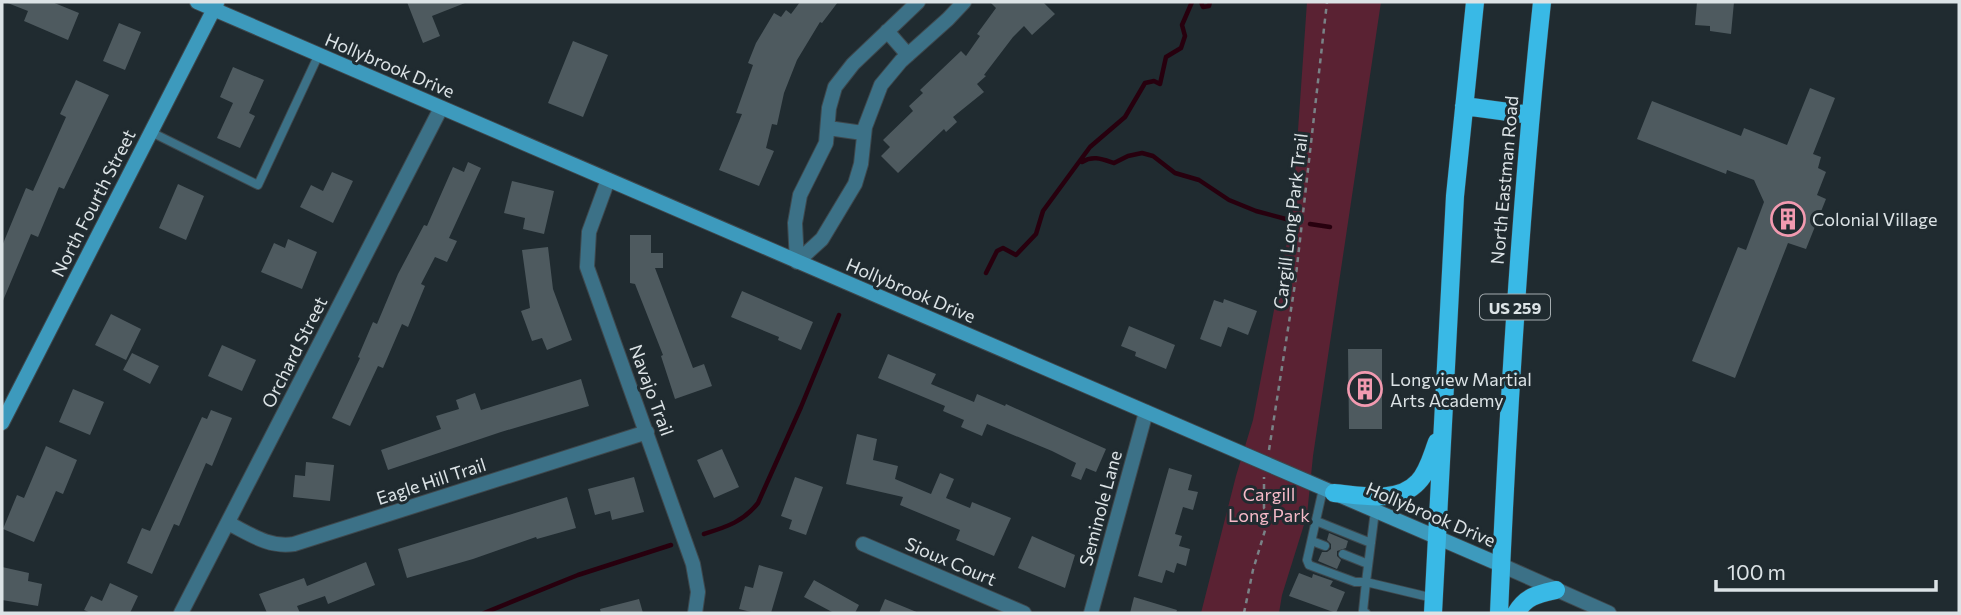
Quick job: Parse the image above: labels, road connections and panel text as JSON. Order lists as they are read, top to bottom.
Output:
{
  "streets": {
    "main road": [
      "Hollybrook Drive",
      "North Eastman Road",
      "North Fourth Street",
      "US 259"
    ],
    "street": [
      "Orchard Street",
      "Navajo Trail",
      "Eagle Hill Trail",
      "Seminole Lane",
      "Sioux Court"
    ],
    "path": ["Cargill Long Park Trail"]
  },
  "crossings": [
    ["Hollybrook Drive", "North Eastman Road"],
    ["Hollybrook Drive", "North Fourth Street"],
    ["Hollybrook Drive", "Orchard Street"],
    ["Hollybrook Drive", "Navajo Trail"],
    ["Hollybrook Drive", "Seminole Lane"],
    ["Orchard Street", "Eagle Hill Trail"],
    ["Navajo Trail", "Eagle Hill Trail"]
  ],
  "parks": ["Cargill Long Park"],
  "places": {
    "building": ["Colonial Village", "Longview Martial Arts Academy"]
  },
  "scale_bar": "100 m"
}
